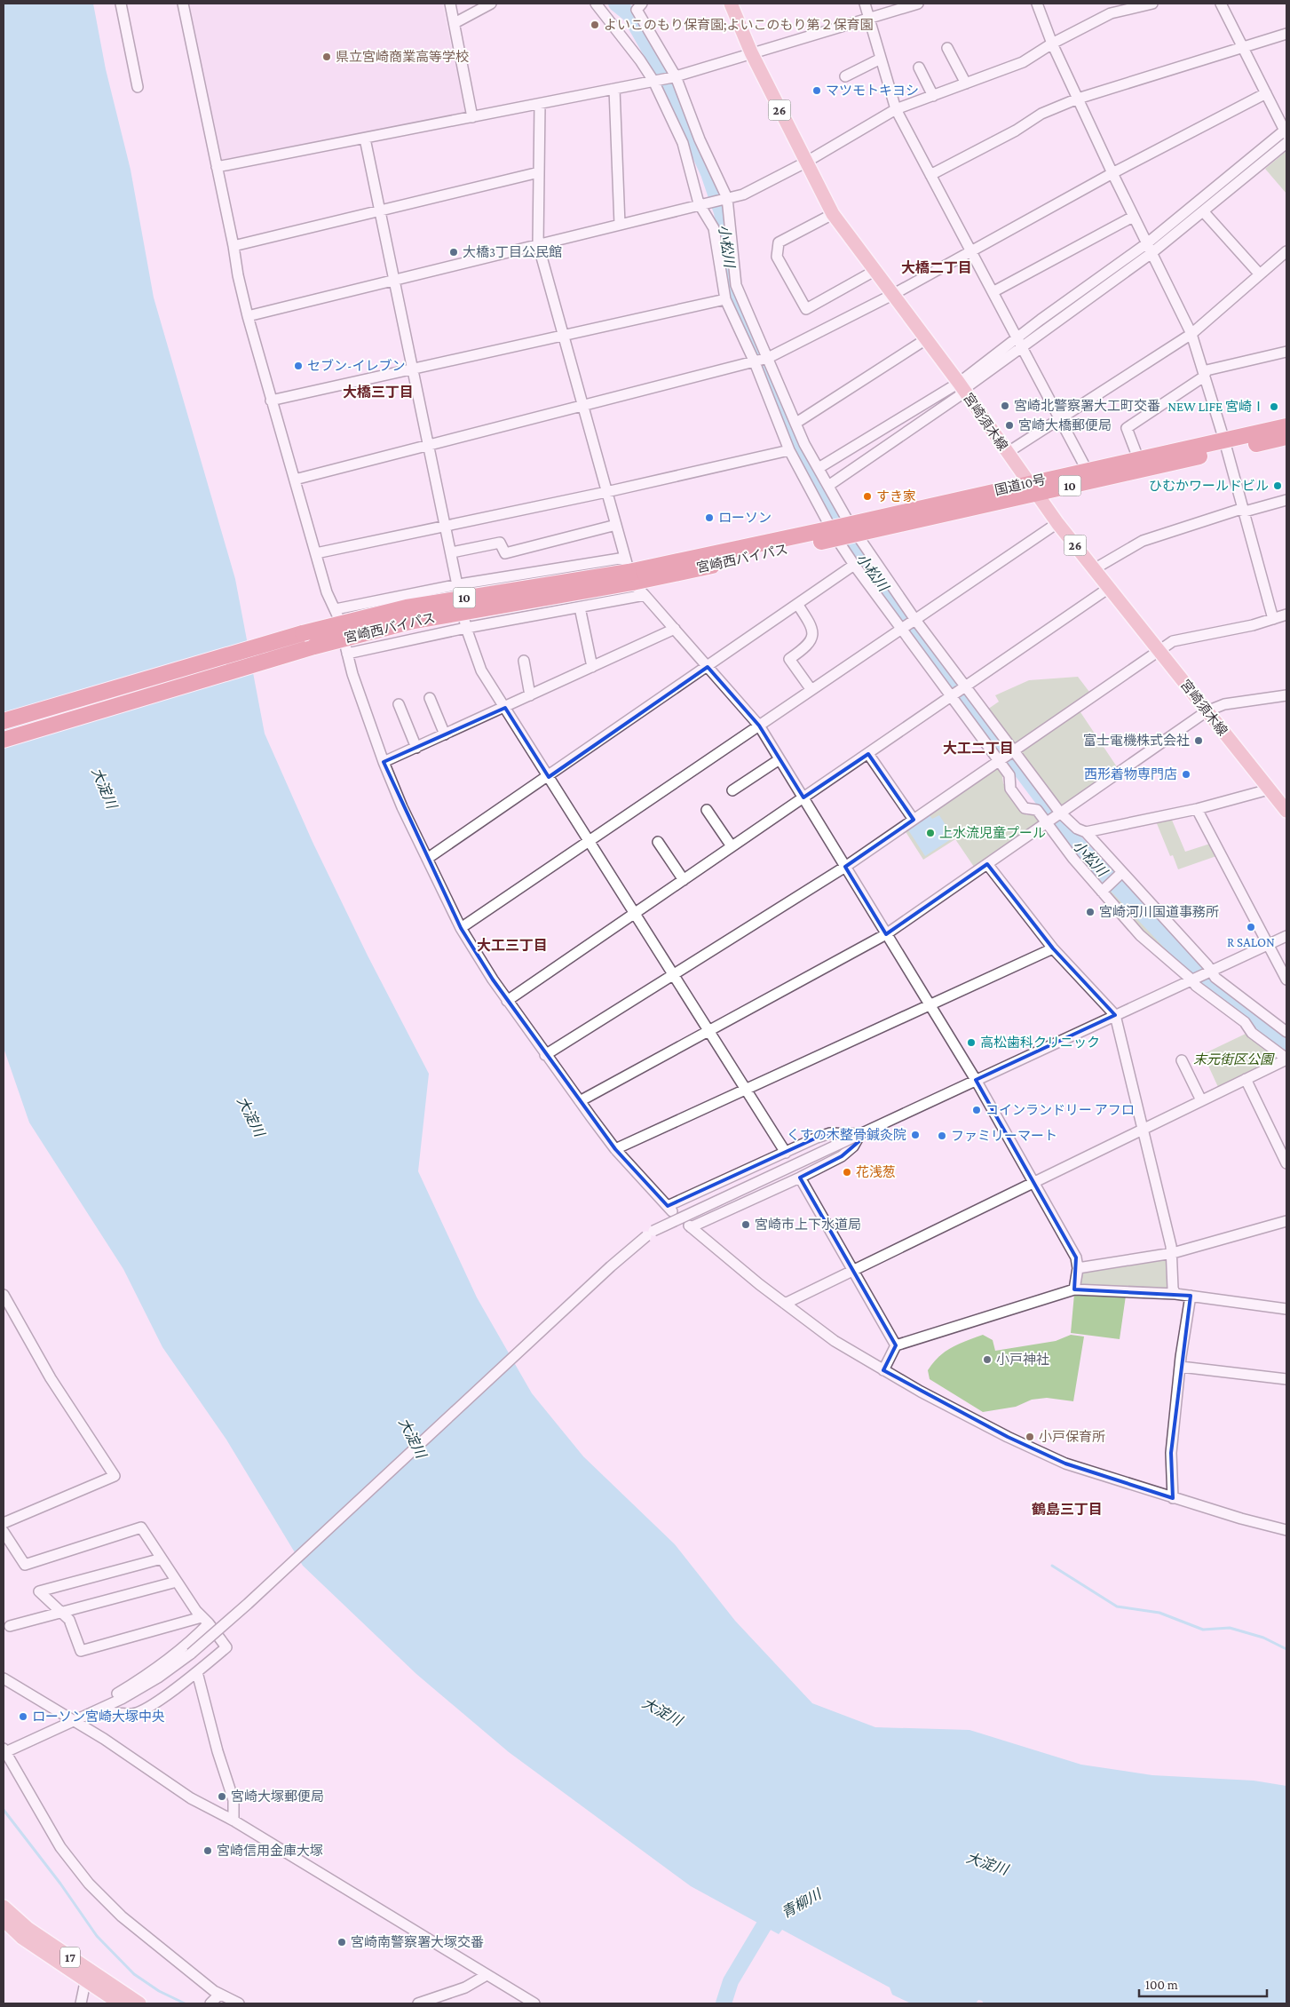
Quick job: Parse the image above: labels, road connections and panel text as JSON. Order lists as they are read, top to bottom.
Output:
{
  "streets": {
    "highway": ["国道10号", "10", "宮崎西バイパス"],
    "main road": ["26", "宮崎須木線", "17"]
  },
  "crossings": [
    ["宮崎須木線", "国道10号"],
    ["国道10号", "宮崎西バイパス"]
  ],
  "districts": [
    "大橋二丁目",
    "大橋三丁目",
    "大工二丁目",
    "大工三丁目",
    "鶴島三丁目"
  ],
  "water": ["小松川", "大淀川", "青柳川"],
  "parks": ["末元街区公園"],
  "places": [
    "よいこのもり保育園;よいこのもり第２保育園",
    "県立宮崎商業高等学校",
    "マツモトキヨシ",
    "大橋3丁目公民館",
    "セブン-イレブン",
    "宮崎北警察署大工町交番",
    "NEW LIFE 宮崎Ⅰ",
    "宮崎大橋郵便局",
    "ひむかワールドビル",
    "すき家",
    "ローソン",
    "富士電機株式会社",
    "西形着物専門店",
    "上水流児童プール",
    "宮崎河川国道事務所",
    "R SALON",
    "高松歯科クリニック",
    "コインランドリー アフロ",
    "くすの木整骨鍼灸院",
    "ファミリーマート",
    "花浅葱",
    "宮崎市上下水道局",
    "小戸神社",
    "小戸保育所",
    "ローソン宮崎大塚中央",
    "宮崎大塚郵便局",
    "宮崎信用金庫大塚",
    "宮崎南警察署大塚交番"
  ],
  "scale_bar": "100 m"
}
